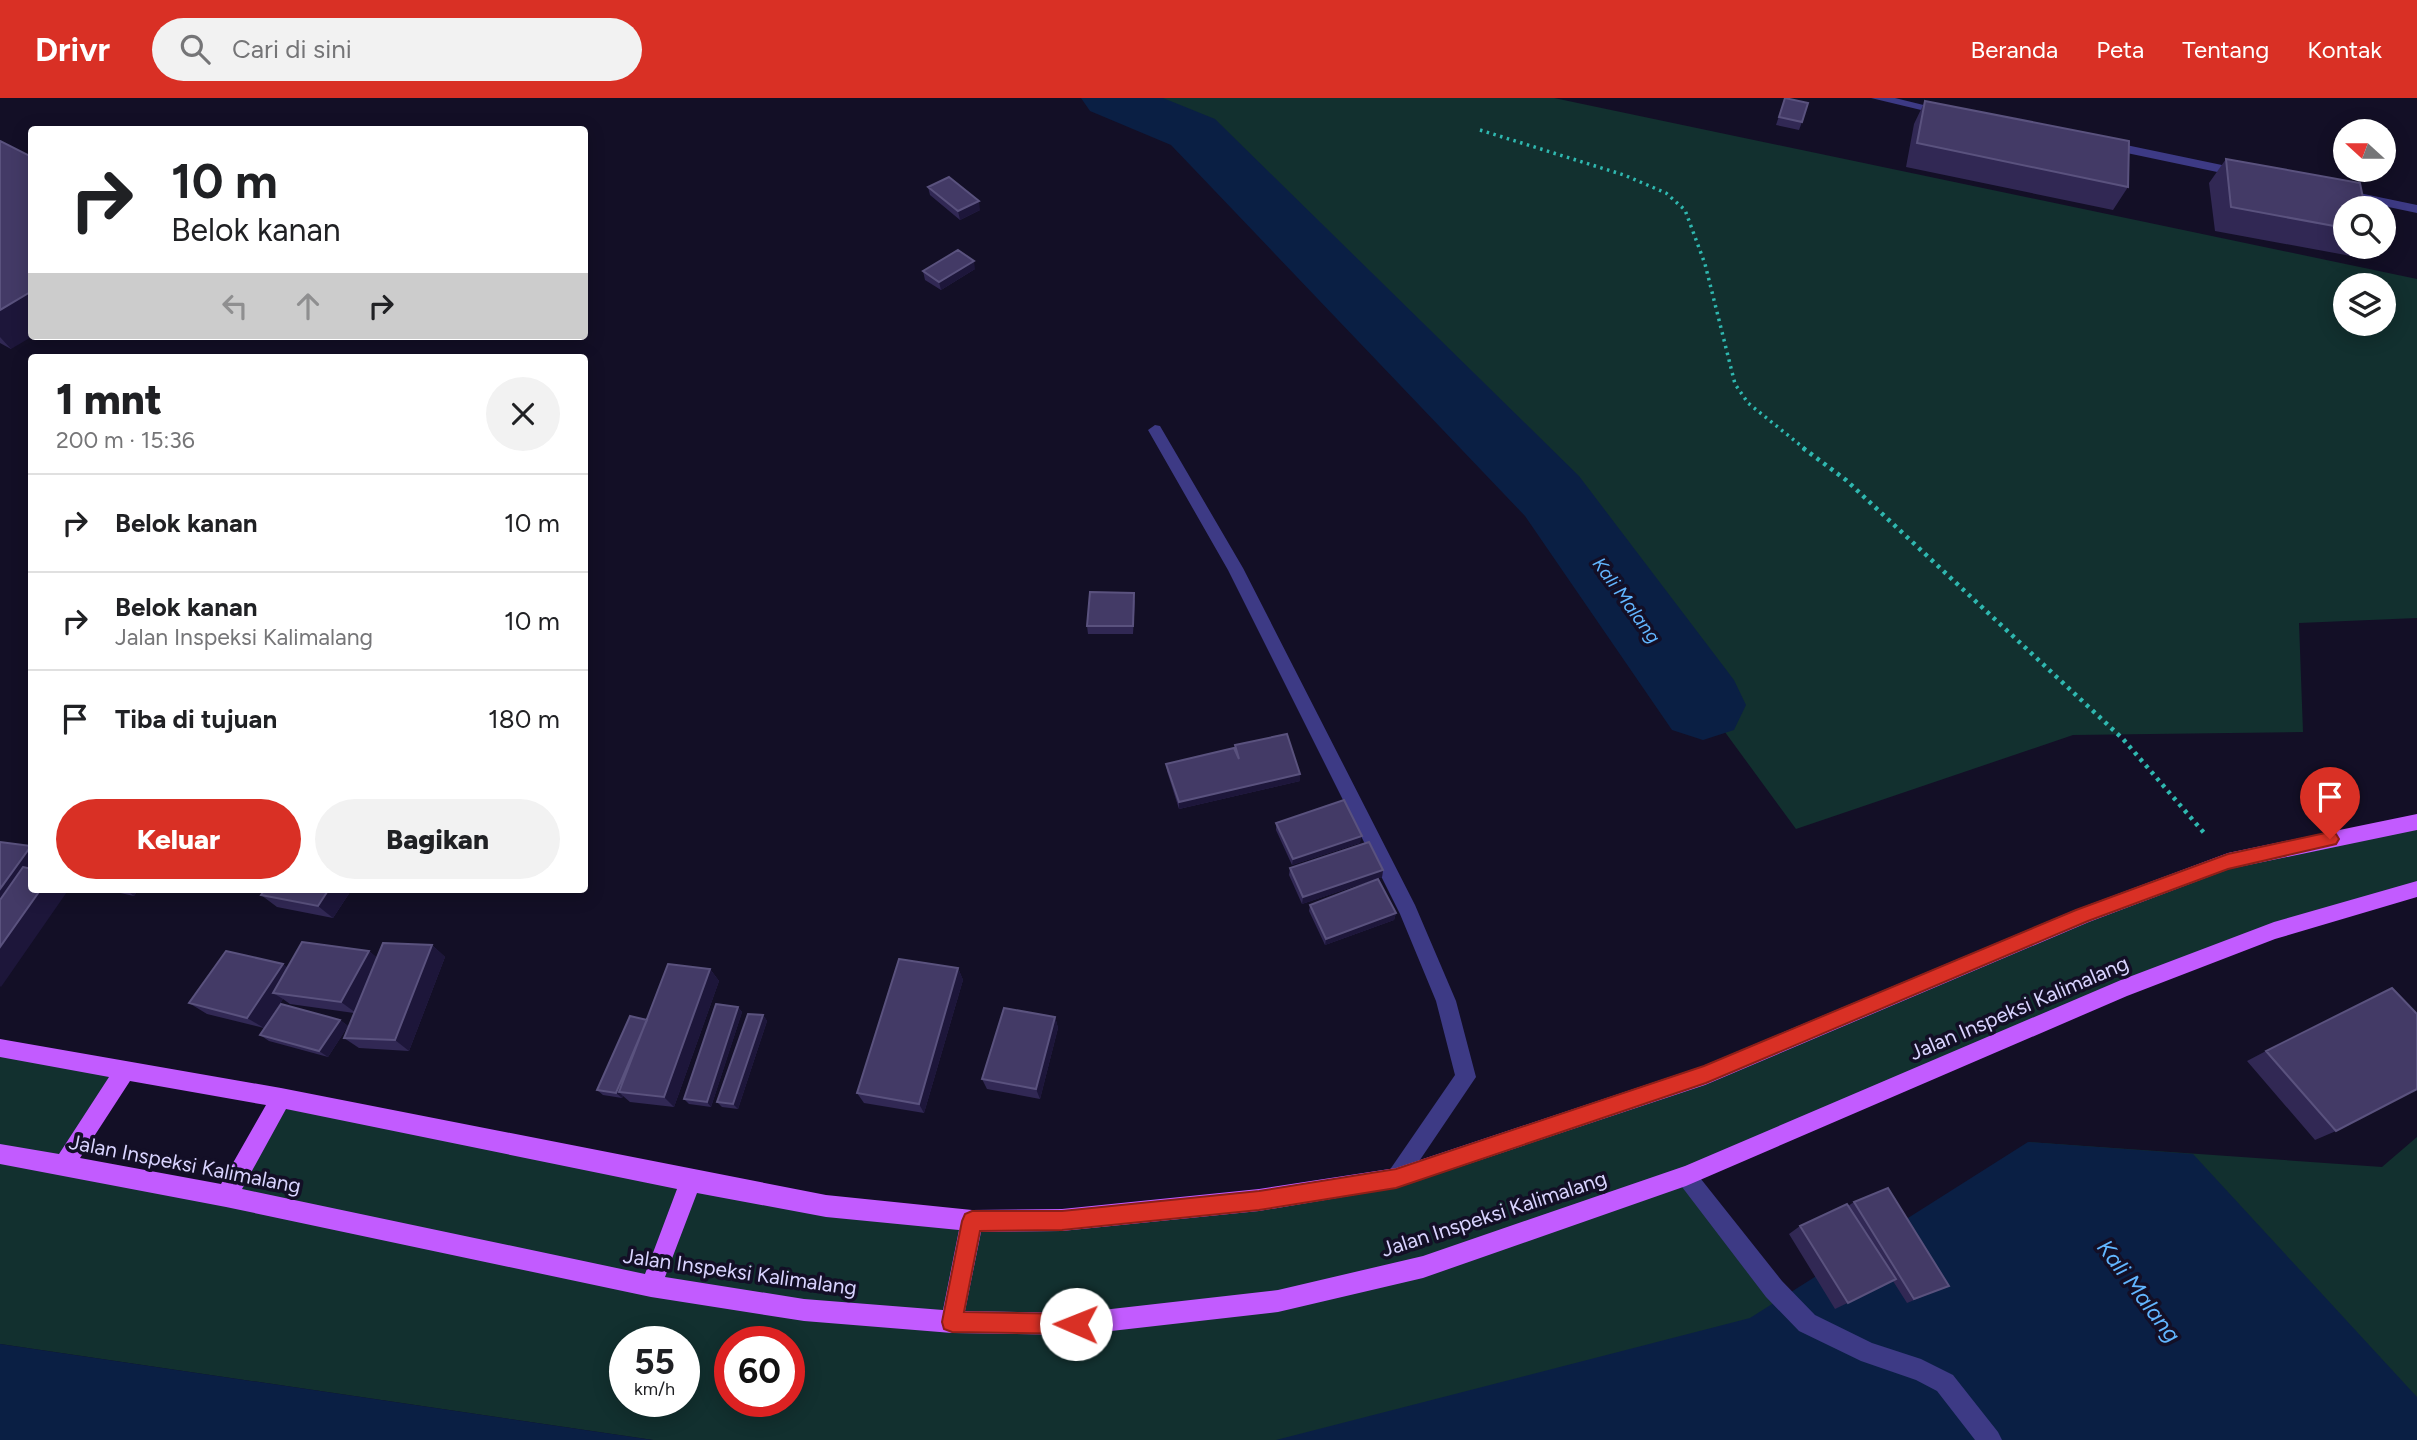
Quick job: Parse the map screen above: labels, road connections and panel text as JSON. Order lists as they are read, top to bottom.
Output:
{
  "streets": {
    "main road": ["Jalan Inspeksi Kalimalang"]
  },
  "water": ["Kali Malang"],
  "north": "left",
  "page": {
    "header": "Drivr",
    "search": "Cari di sini",
    "nav": [
      "Beranda",
      "Peta",
      "Tentang",
      "Kontak"
    ],
    "turn": ["10 m", "Belok kanan"],
    "heading": ["1 mnt", "200 m · 15:36"],
    "list": [
      {
        "name": "Belok kanan",
        "value": "10 m"
      },
      {
        "name": "Belok kanan",
        "note": "Jalan Inspeksi Kalimalang",
        "value": "10 m"
      },
      {
        "name": "Tiba di tujuan",
        "value": "180 m"
      }
    ],
    "buttons": ["Keluar", "Bagikan"],
    "speed": "55 km/h",
    "limit": "60"
  }
}
